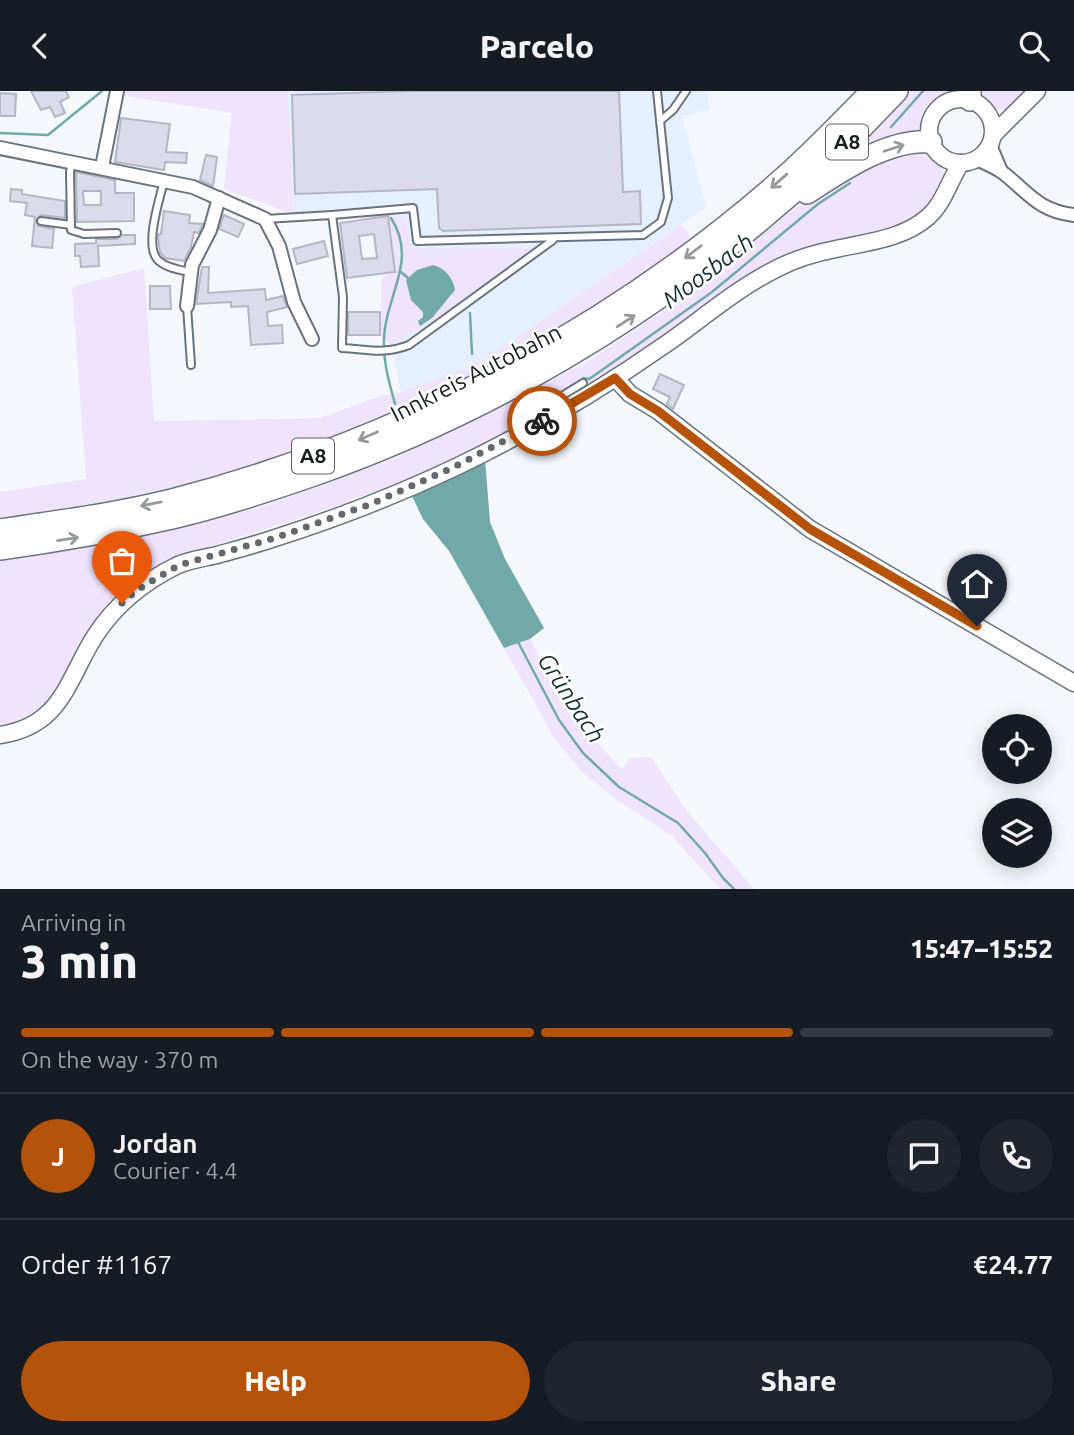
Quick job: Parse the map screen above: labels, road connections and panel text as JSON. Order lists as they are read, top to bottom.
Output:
{
  "streets": {
    "highway": ["A8", "Innkreis Autobahn"]
  },
  "water": ["Moosbach", "Grünbach"],
  "page": {
    "header": "Parcelo",
    "heading": ["3 min", "Arriving in", "15:47–15:52"],
    "panel": [
      "Jordan",
      "Courier · 4.4",
      "Order #1167",
      "€24.77"
    ],
    "bar": "On the way · 370 m",
    "round": "J",
    "buttons": ["Help", "Share"]
  }
}
